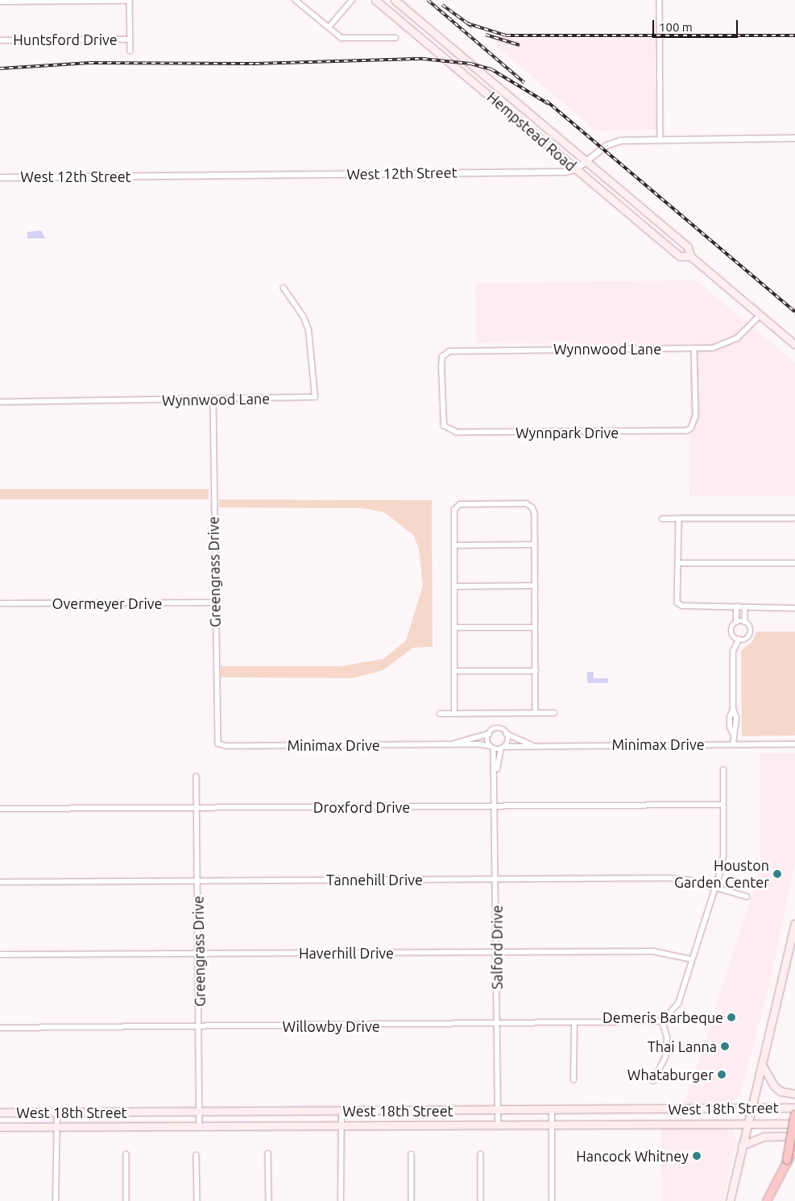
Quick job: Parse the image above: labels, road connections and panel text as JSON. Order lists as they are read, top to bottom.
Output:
{
  "streets": {
    "main road": ["Hempstead Road", "West 18th Street"],
    "street": [
      "Huntsford Drive",
      "West 12th Street",
      "Wynnwood Lane",
      "Wynnpark Drive",
      "Greengrass Drive",
      "Overmeyer Drive",
      "Minimax Drive",
      "Droxford Drive",
      "Tannehill Drive",
      "Salford Drive",
      "Haverhill Drive",
      "Willowby Drive"
    ]
  },
  "crossings": [
    ["Hempstead Road", "West 12th Street"],
    ["Hempstead Road", "Wynnwood Lane"],
    ["Wynnwood Lane", "Wynnpark Drive"],
    ["Wynnwood Lane", "Greengrass Drive"],
    ["Greengrass Drive", "Overmeyer Drive"],
    ["Greengrass Drive", "Minimax Drive"],
    ["Greengrass Drive", "Droxford Drive"],
    ["Greengrass Drive", "Tannehill Drive"],
    ["Greengrass Drive", "Haverhill Drive"],
    ["Greengrass Drive", "Willowby Drive"],
    ["Greengrass Drive", "West 18th Street"],
    ["Minimax Drive", "Salford Drive"],
    ["Droxford Drive", "Salford Drive"],
    ["Tannehill Drive", "Salford Drive"],
    ["Salford Drive", "Haverhill Drive"],
    ["Salford Drive", "Willowby Drive"],
    ["Salford Drive", "West 18th Street"]
  ],
  "places": [
    "Houston Garden Center",
    "Demeris Barbeque",
    "Thai Lanna",
    "Whataburger",
    "Hancock Whitney"
  ],
  "scale_bar": "100 m"
}
